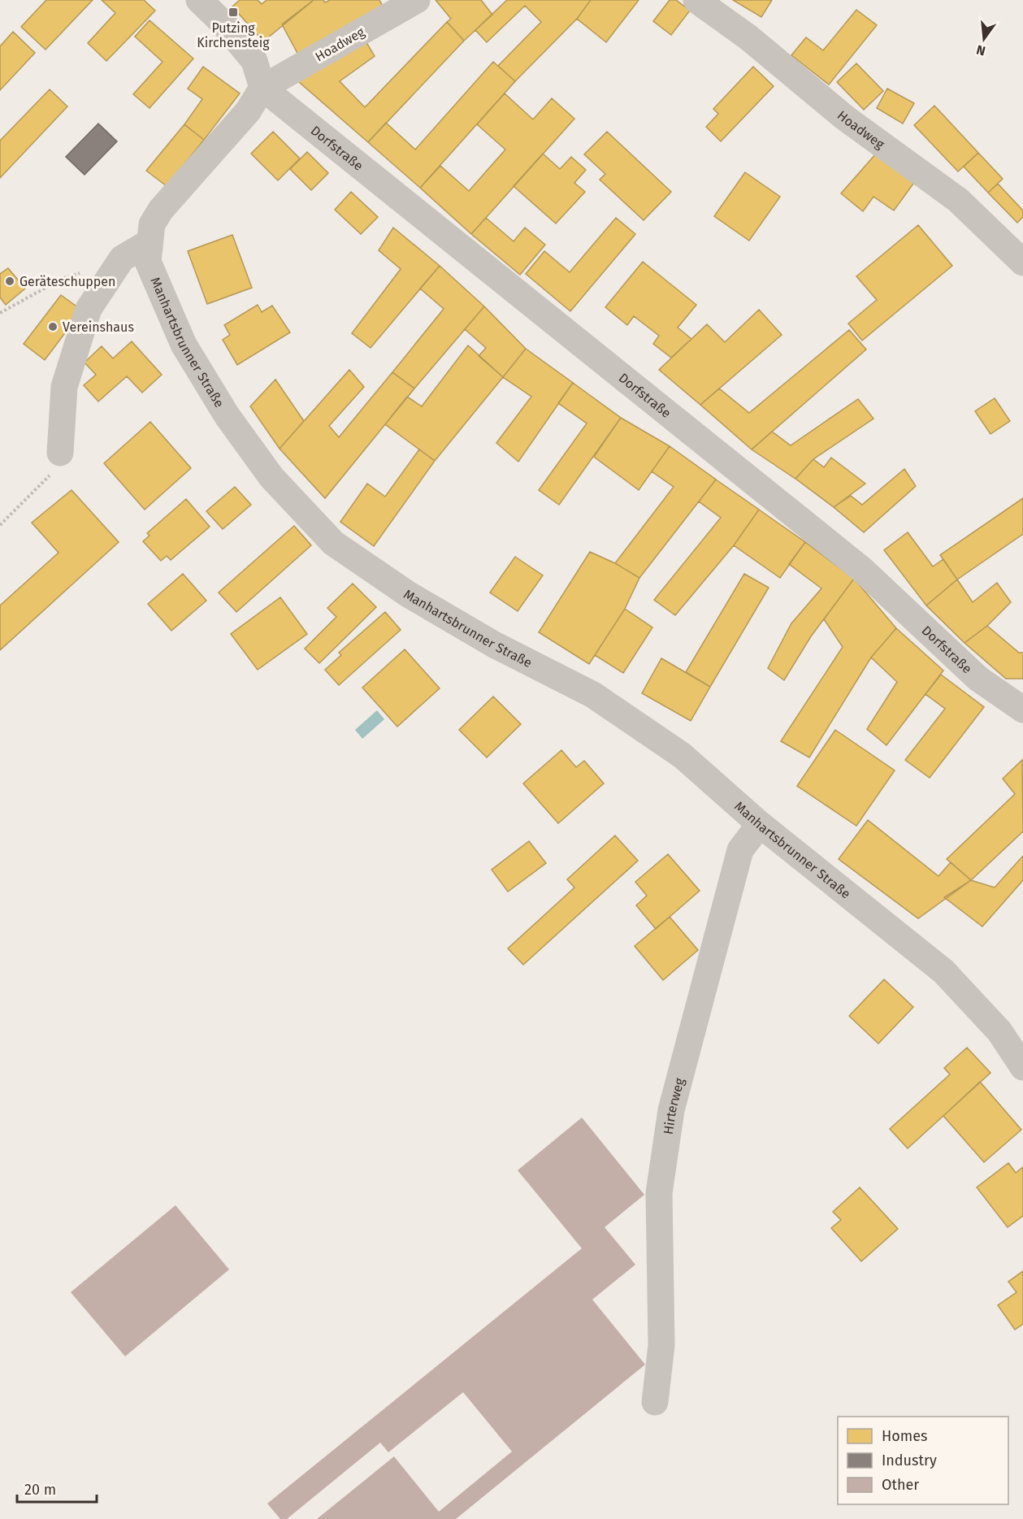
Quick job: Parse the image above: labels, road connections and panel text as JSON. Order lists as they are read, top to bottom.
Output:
{
  "streets": {
    "street": [
      "Hoadweg",
      "Dorfstraße",
      "Manhartsbrunner Straße",
      "Hirterweg"
    ]
  },
  "crossings": [
    ["Hoadweg", "Dorfstraße"],
    ["Hoadweg", "Manhartsbrunner Straße"],
    ["Dorfstraße", "Manhartsbrunner Straße"],
    ["Manhartsbrunner Straße", "Hirterweg"]
  ],
  "places": {
    "transit": ["Putzing Kirchensteig"],
    "other": ["Geräteschuppen", "Vereinshaus"]
  },
  "legend": ["Homes", "Industry", "Other"],
  "scale_bar": "20 m",
  "north": "bottom"
}
